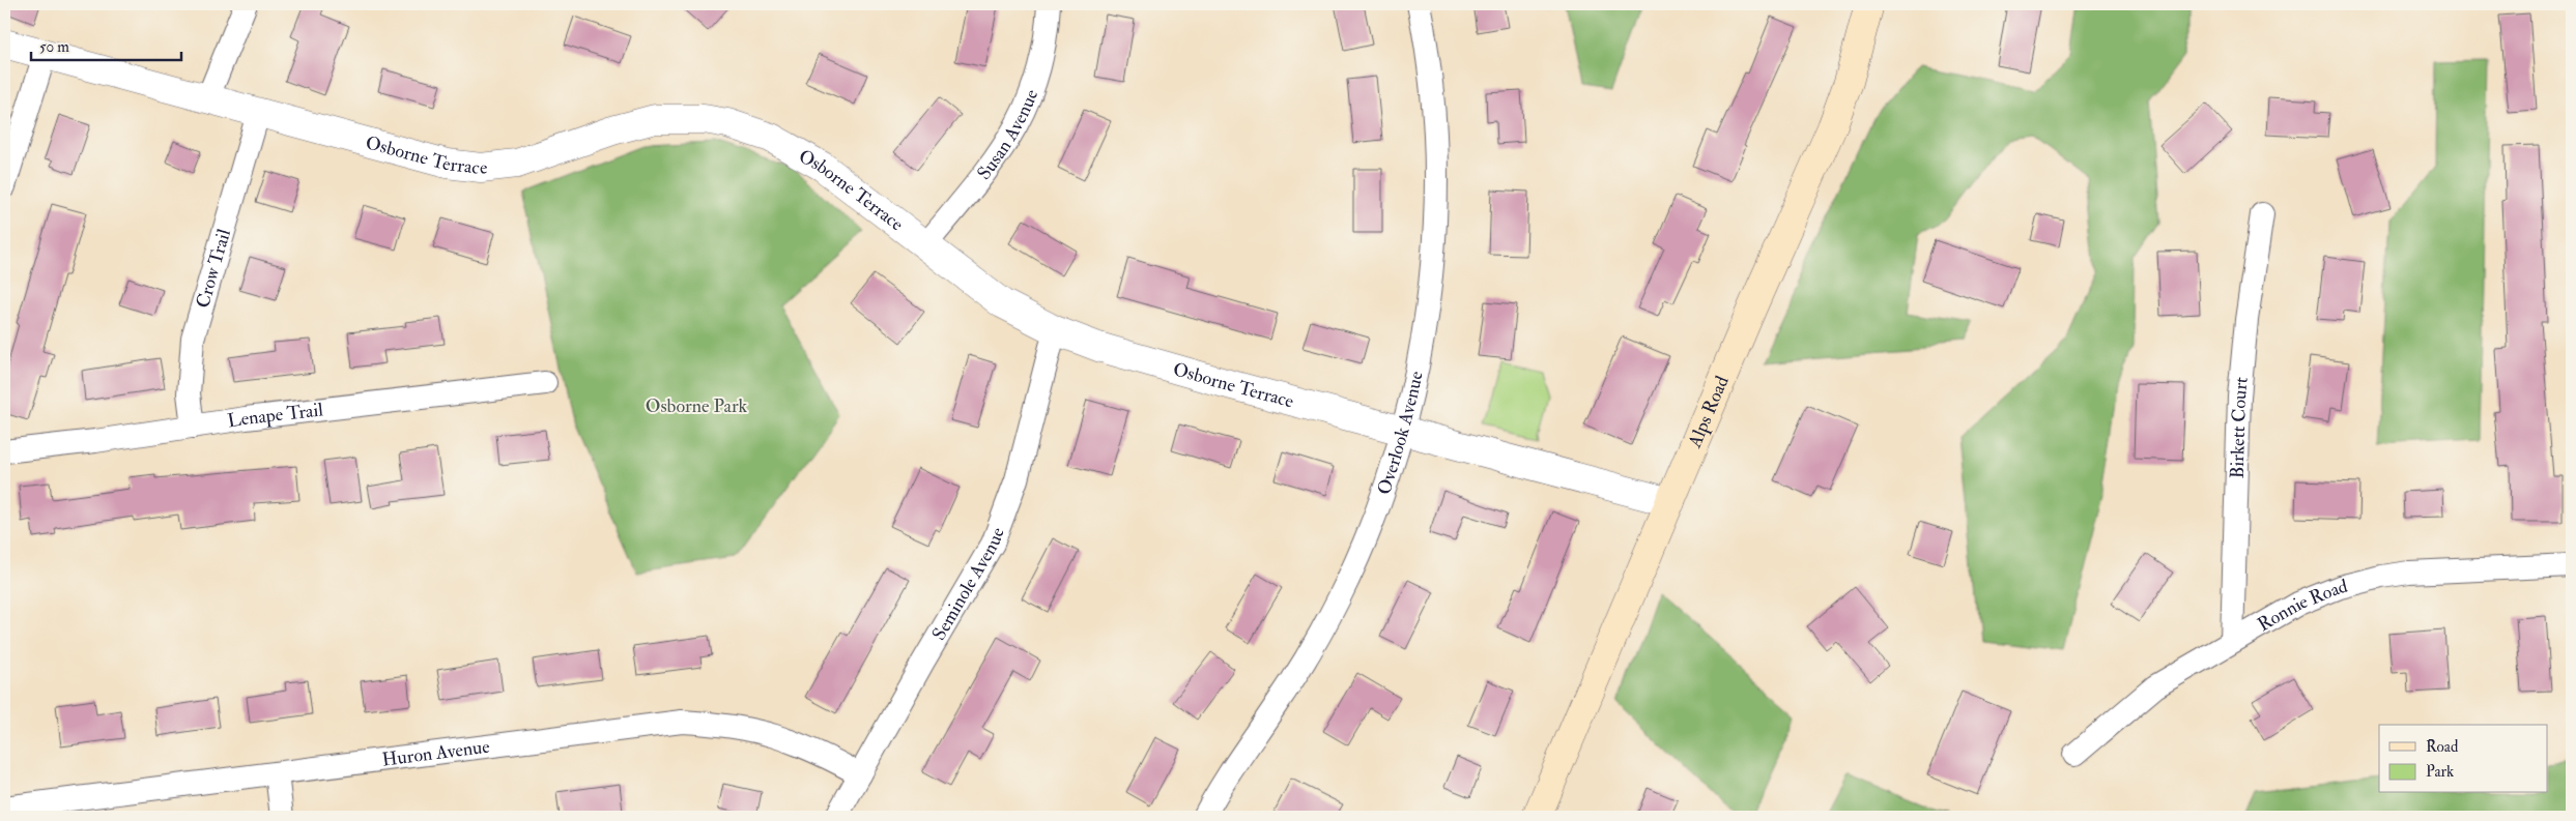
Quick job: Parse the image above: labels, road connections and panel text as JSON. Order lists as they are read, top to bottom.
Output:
{
  "streets": {
    "main road": ["Alps Road"],
    "street": [
      "Susan Avenue",
      "Osborne Terrace",
      "Crow Trail",
      "Lenape Trail",
      "Birkett Court",
      "Overlook Avenue",
      "Seminole Avenue",
      "Ronnie Road",
      "Huron Avenue"
    ]
  },
  "crossings": [
    ["Susan Avenue", "Osborne Terrace"],
    ["Osborne Terrace", "Crow Trail"],
    ["Osborne Terrace", "Alps Road"],
    ["Osborne Terrace", "Overlook Avenue"],
    ["Osborne Terrace", "Seminole Avenue"],
    ["Crow Trail", "Lenape Trail"],
    ["Birkett Court", "Ronnie Road"],
    ["Seminole Avenue", "Huron Avenue"]
  ],
  "parks": ["Osborne Park"],
  "legend": ["Road", "Park"],
  "scale_bar": "50 m"
}
